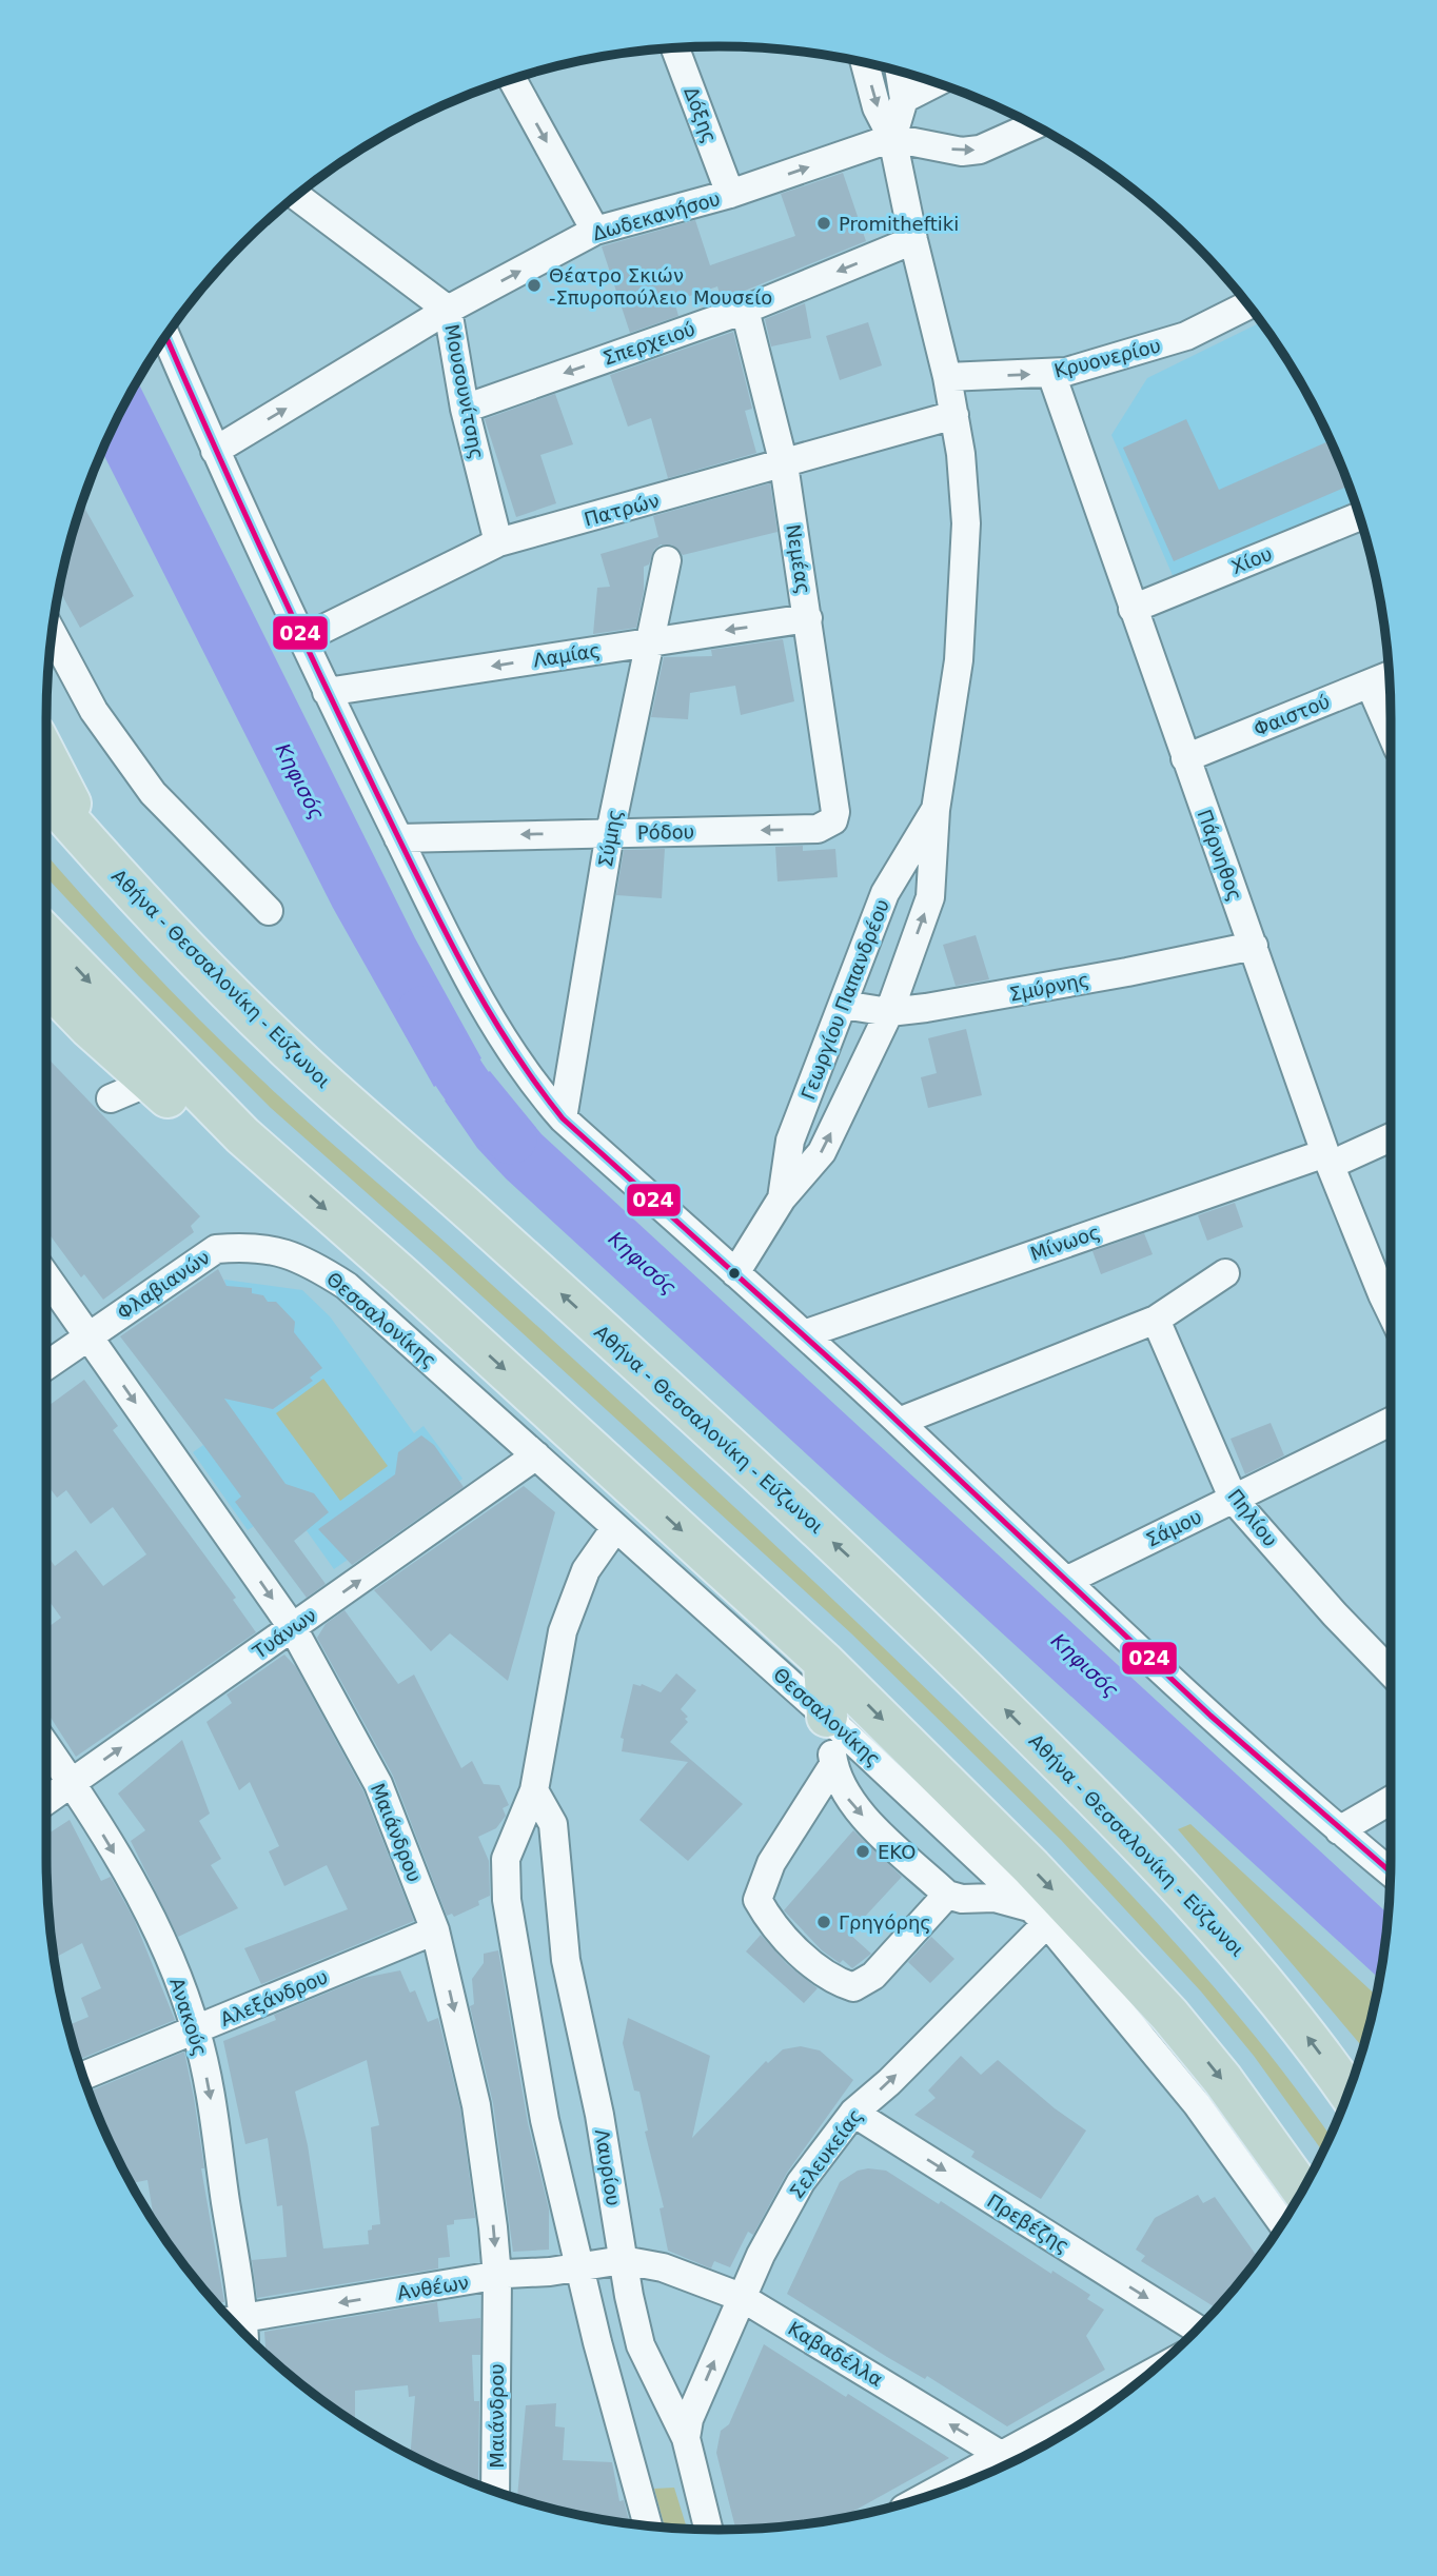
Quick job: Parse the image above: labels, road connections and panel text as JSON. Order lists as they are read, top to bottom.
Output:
{
  "streets": {
    "highway": ["Αθήνα - Θεσσαλονίκη - Εύζωνοι"],
    "street": [
      "Δόξης",
      "Δωδεκανήσου",
      "Σπερχειού",
      "Κρυονερίου",
      "Μουσουνίτσης",
      "Πατρών",
      "Νεμέας",
      "Χίου",
      "Λαμίας",
      "Φαιστού",
      "Ρόδου",
      "Σύμης",
      "Πάρνηθος",
      "Σμύρνης",
      "Γεωργίου Παπανδρέου",
      "Μίνωος",
      "Φλαβιανών",
      "Θεσσαλονίκης",
      "Πηλίου",
      "Σάμου",
      "Τυάνων",
      "Μαιάνδρου",
      "Αλεξάνδρου",
      "Ανακούς",
      "Σελευκείας",
      "Λαυρίου",
      "Πρεβέζης",
      "Ανθέων",
      "Καβαδέλλα"
    ]
  },
  "crossings": [
    ["Δόξης", "Δωδεκανήσου"],
    ["Δωδεκανήσου", "Μουσουνίτσης"],
    ["Δωδεκανήσου", "Γεωργίου Παπανδρέου"],
    ["Σπερχειού", "Μουσουνίτσης"],
    ["Σπερχειού", "Νεμέας"],
    ["Σπερχειού", "Γεωργίου Παπανδρέου"],
    ["Κρυονερίου", "Πάρνηθος"],
    ["Κρυονερίου", "Γεωργίου Παπανδρέου"],
    ["Μουσουνίτσης", "Πατρών"],
    ["Πατρών", "Νεμέας"],
    ["Πατρών", "Γεωργίου Παπανδρέου"],
    ["Νεμέας", "Λαμίας"],
    ["Νεμέας", "Ρόδου"],
    ["Χίου", "Πάρνηθος"],
    ["Λαμίας", "Σύμης"],
    ["Φαιστού", "Πάρνηθος"],
    ["Ρόδου", "Σύμης"],
    ["Πάρνηθος", "Σμύρνης"],
    ["Πάρνηθος", "Μίνωος"],
    ["Σμύρνης", "Γεωργίου Παπανδρέου"],
    ["Φλαβιανών", "Θεσσαλονίκης"],
    ["Φλαβιανών", "Μαιάνδρου"],
    ["Θεσσαλονίκης", "Τυάνων"],
    ["Θεσσαλονίκης", "Σελευκείας"],
    ["Πηλίου", "Σάμου"],
    ["Τυάνων", "Μαιάνδρου"],
    ["Τυάνων", "Ανακούς"],
    ["Μαιάνδρου", "Αλεξάνδρου"],
    ["Μαιάνδρου", "Ανθέων"],
    ["Αλεξάνδρου", "Ανακούς"],
    ["Ανακούς", "Ανθέων"],
    ["Σελευκείας", "Λαυρίου"],
    ["Σελευκείας", "Πρεβέζης"],
    ["Σελευκείας", "Καβαδέλλα"],
    ["Λαυρίου", "Ανθέων"],
    ["Λαυρίου", "Καβαδέλλα"],
    ["Ανθέων", "Καβαδέλλα"]
  ],
  "one_way": [
    "Δωδεκανήσου",
    "Σπερχειού",
    "Λαμίας",
    "Ρόδου",
    "Τυάνων",
    "Ανακούς",
    "Σελευκείας",
    "Πρεβέζης",
    "Ανθέων",
    "Καβαδέλλα"
  ],
  "water": ["Κηφισός"],
  "places": [
    "Promitheftiki",
    "Θέατρο Σκιών -Σπυροπούλειο Μουσείο",
    "EKO",
    "Γρηγόρης"
  ],
  "lines": ["transit line 024"]
}
